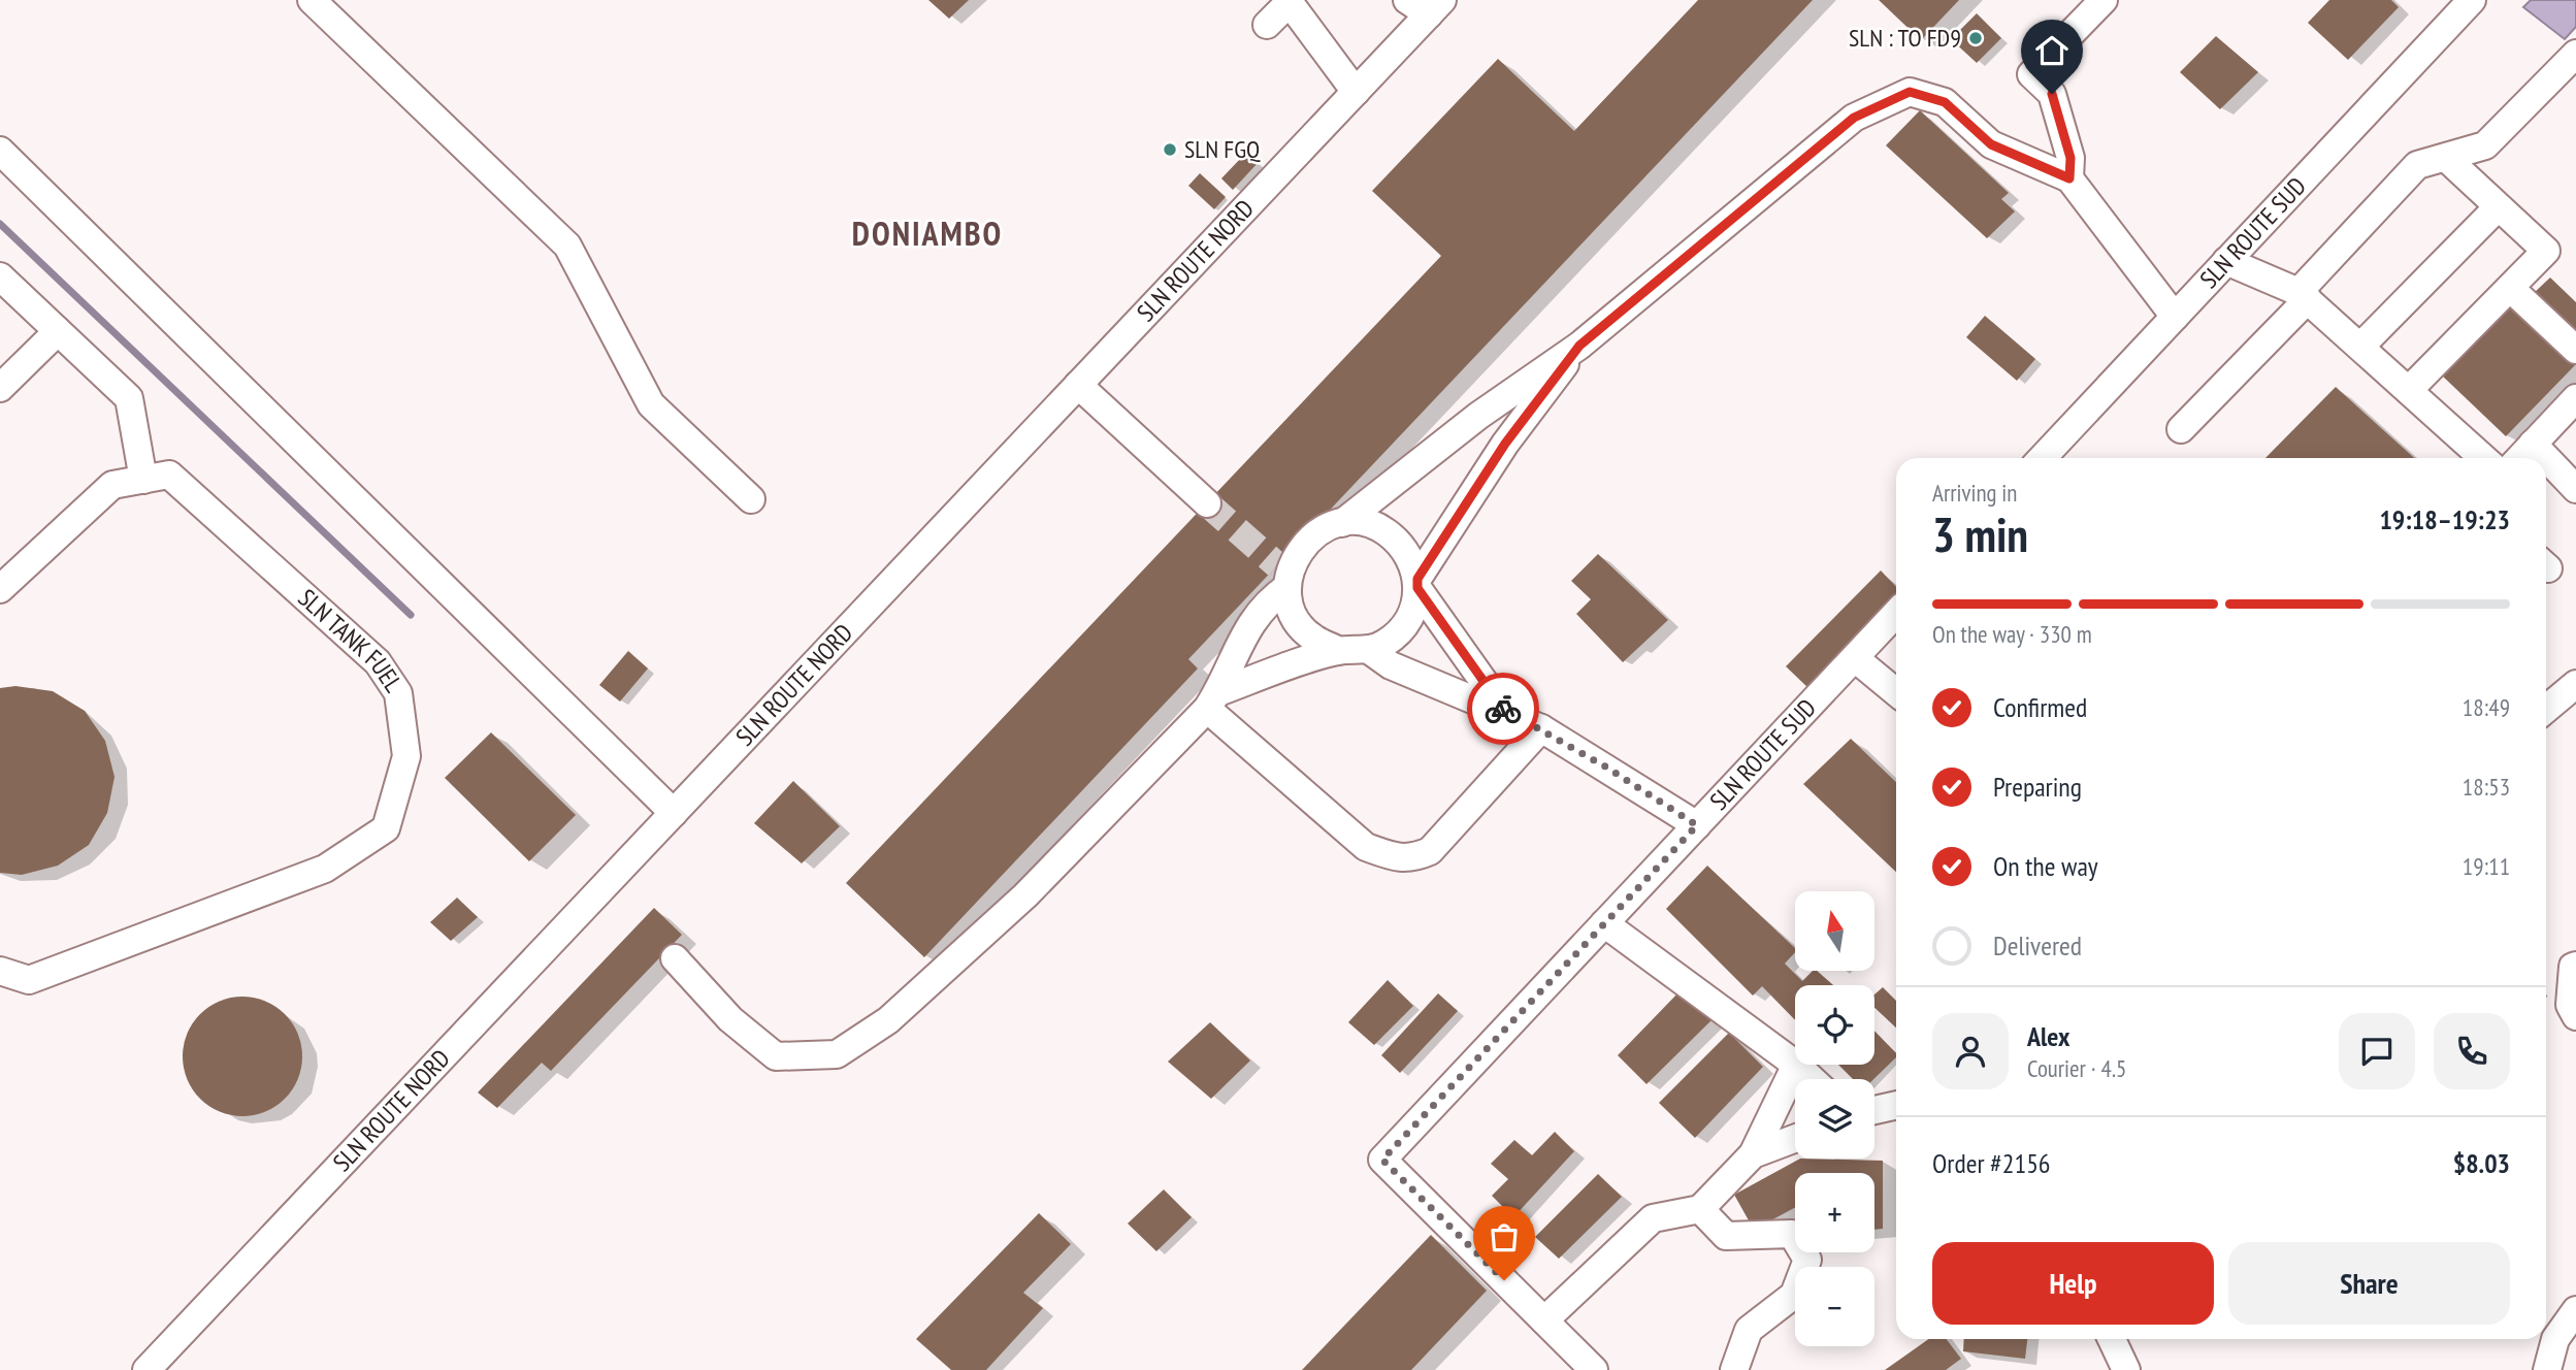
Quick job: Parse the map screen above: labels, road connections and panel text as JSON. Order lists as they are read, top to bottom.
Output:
{
  "streets": {
    "street": ["SLN ROUTE SUD", "SLN ROUTE NORD", "SLN TANK FUEL"]
  },
  "districts": ["DONIAMBO"],
  "places": ["SLN : TO FD9", "SLN FGQ"],
  "north": "top",
  "page": {
    "heading": ["3 min", "Arriving in", "19:18–19:23"],
    "panel": [
      "Alex",
      "Courier · 4.5",
      "Order #2156",
      "$8.03"
    ],
    "bar": "On the way · 330 m",
    "list": [
      ["Confirmed", "18:49"],
      ["Preparing", "18:53"],
      ["On the way", "19:11"],
      "Delivered"
    ],
    "map_buttons": ["+", "−"],
    "buttons": ["Help", "Share"]
  }
}
